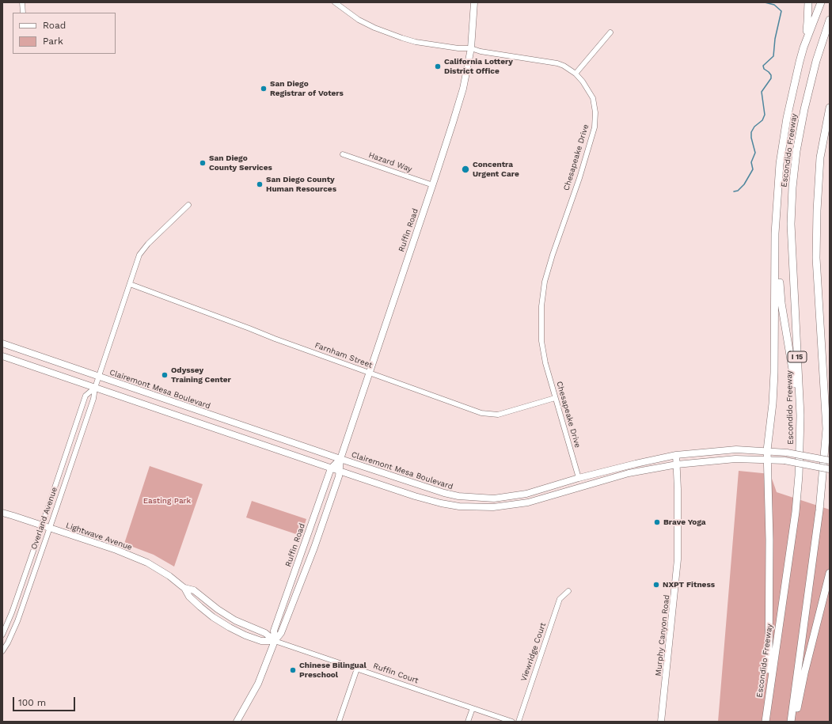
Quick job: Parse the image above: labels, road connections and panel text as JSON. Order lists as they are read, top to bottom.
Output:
{
  "streets": {
    "highway": ["Escondido Freeway", "I 15"],
    "main road": [
      "Ruffin Road",
      "Clairemont Mesa Boulevard",
      "Lightwave Avenue",
      "Murphy Canyon Road"
    ],
    "street": [
      "Chesapeake Drive",
      "Hazard Way",
      "Farnham Street",
      "Overland Avenue",
      "Viewridge Court",
      "Ruffin Court"
    ]
  },
  "crossings": [
    ["Chesapeake Drive", "Ruffin Road"],
    ["Chesapeake Drive", "Farnham Street"],
    ["Chesapeake Drive", "Clairemont Mesa Boulevard"],
    ["Hazard Way", "Ruffin Road"],
    ["Ruffin Road", "Farnham Street"],
    ["Ruffin Road", "Clairemont Mesa Boulevard"],
    ["Ruffin Road", "Lightwave Avenue"],
    ["Ruffin Road", "Ruffin Court"],
    ["Farnham Street", "Overland Avenue"],
    ["Clairemont Mesa Boulevard", "Overland Avenue"],
    ["Clairemont Mesa Boulevard", "Murphy Canyon Road"],
    ["Overland Avenue", "Lightwave Avenue"],
    ["Lightwave Avenue", "Ruffin Court"]
  ],
  "parks": ["Easting Park"],
  "places": [
    "California Lottery District Office",
    "San Diego Registrar of Voters",
    "San Diego County Services",
    "Concentra Urgent Care",
    "San Diego County Human Resources",
    "Odyssey Training Center",
    "Brave Yoga",
    "NXPT Fitness",
    "Chinese Bilingual Preschool"
  ],
  "legend": ["Road", "Park"],
  "scale_bar": "100 m"
}
